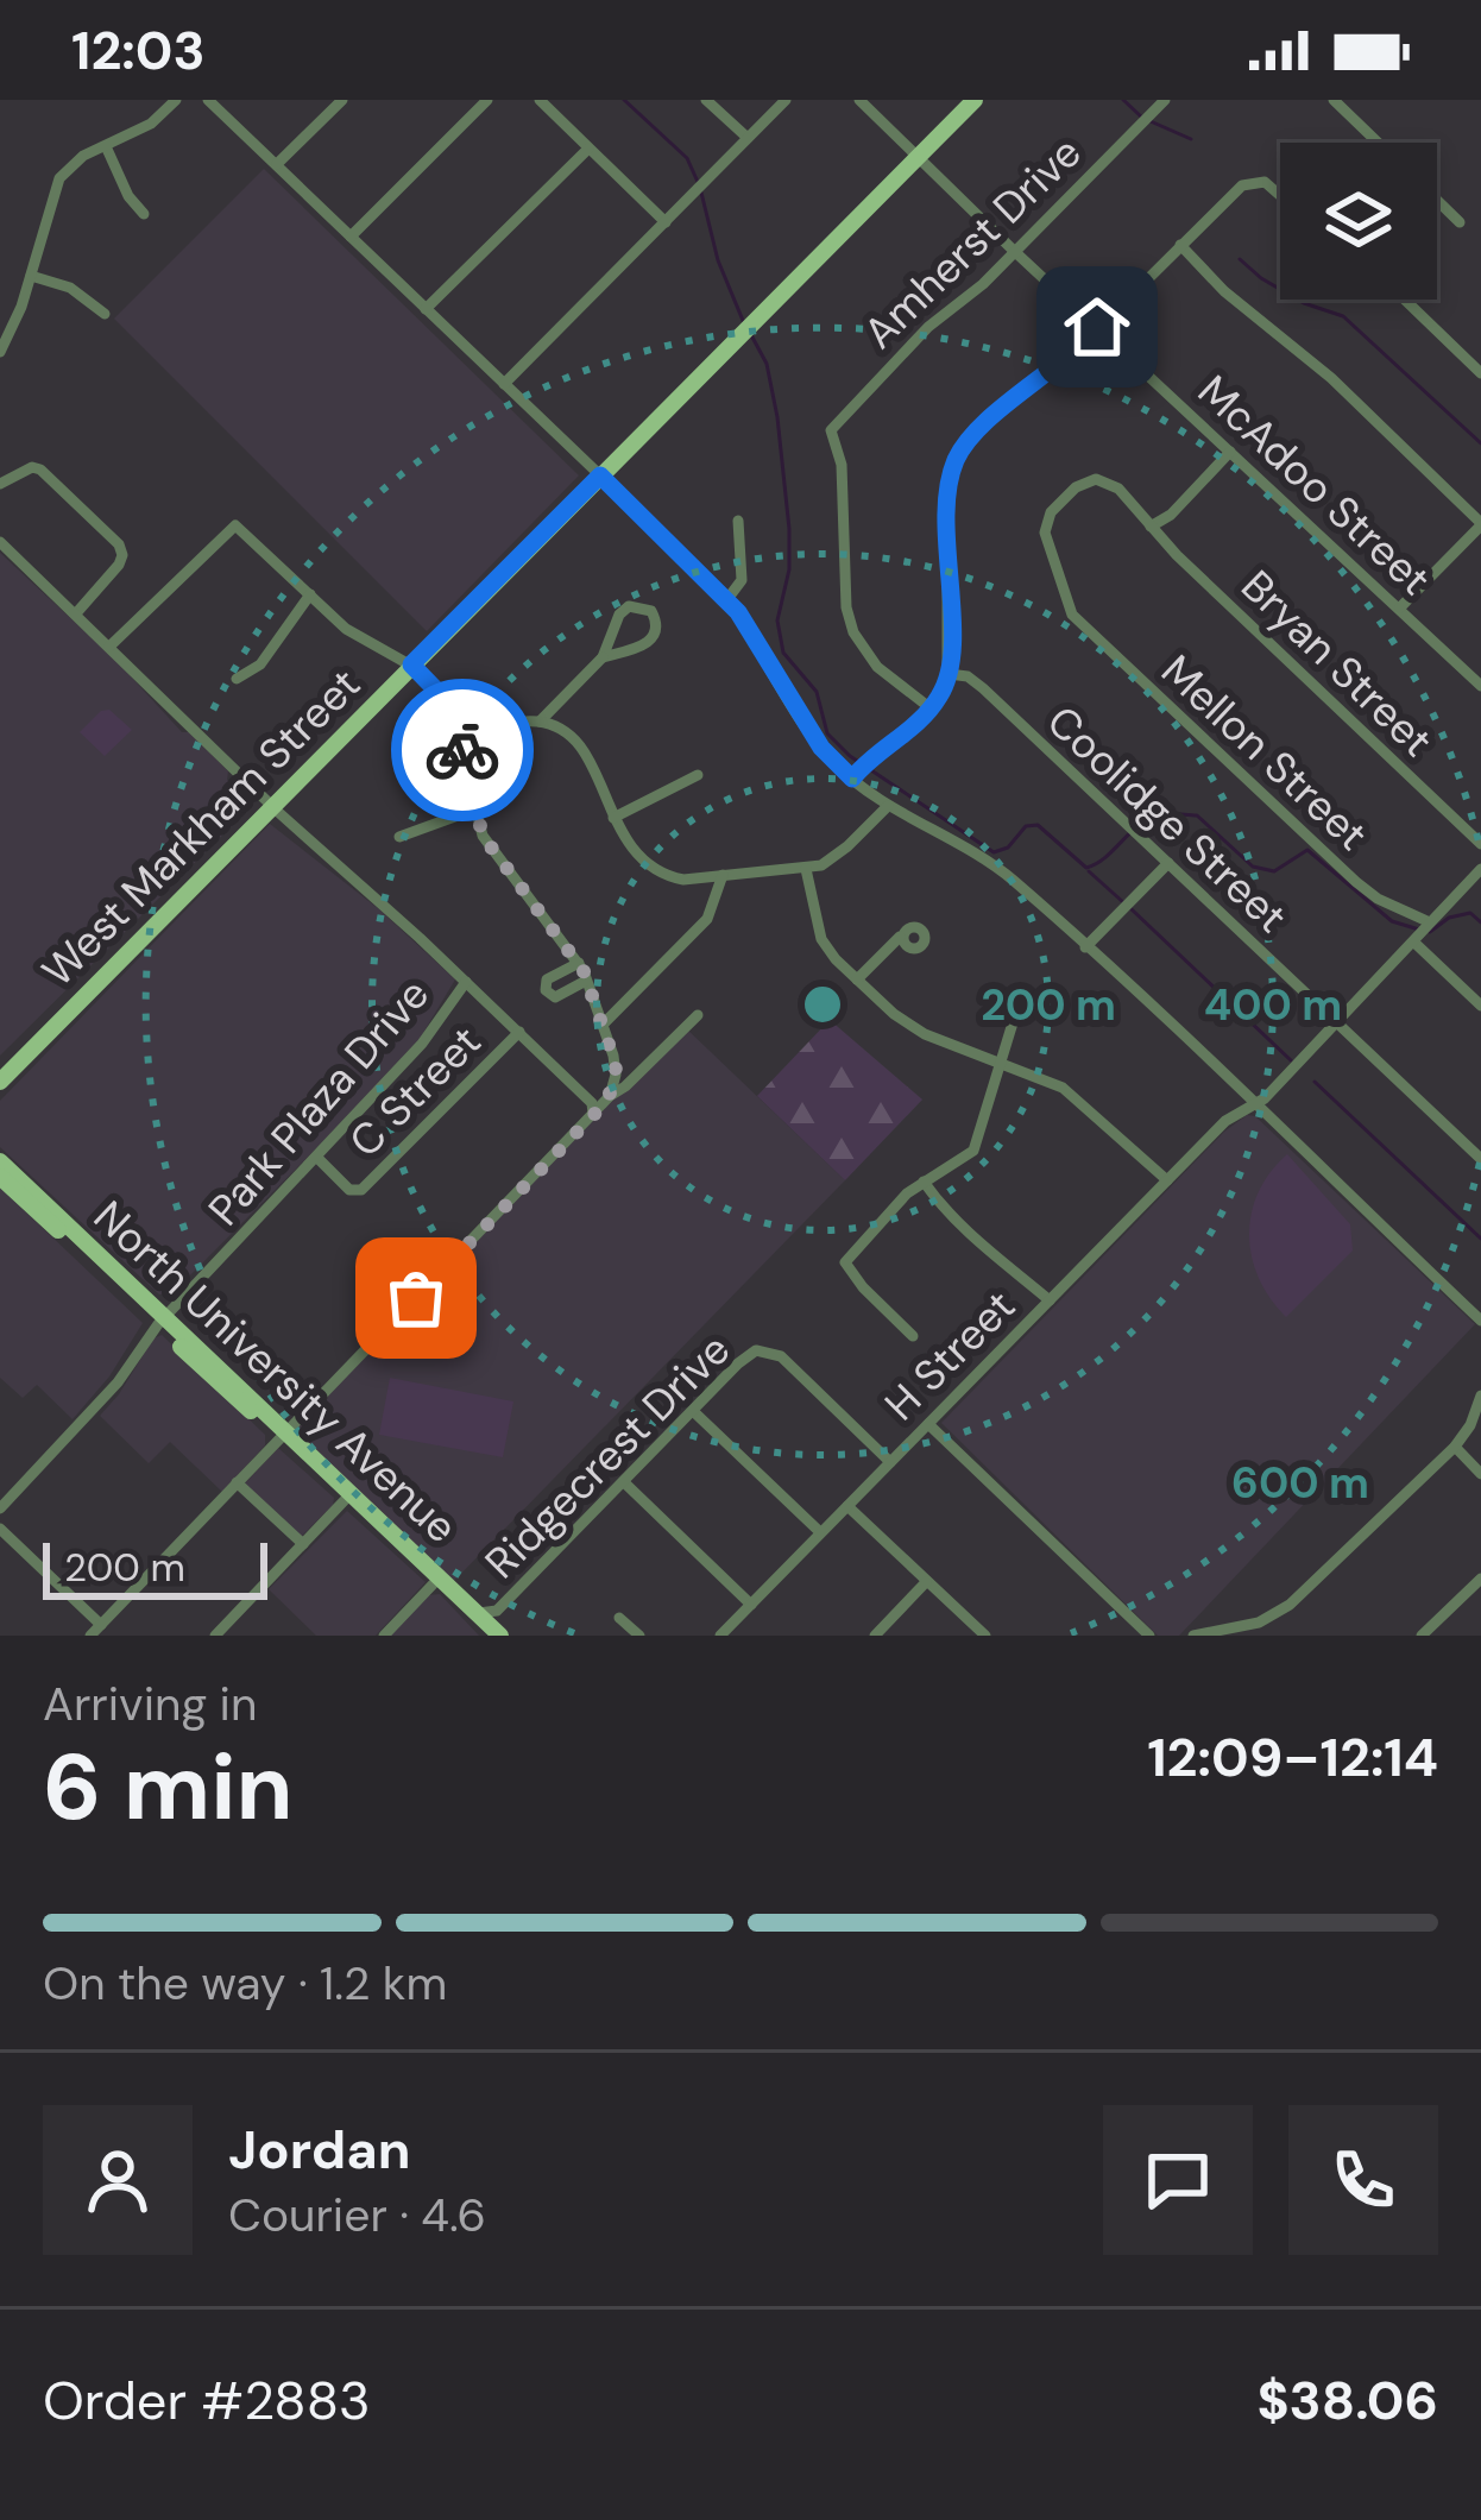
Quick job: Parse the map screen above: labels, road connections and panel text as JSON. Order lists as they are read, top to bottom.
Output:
{
  "streets": {
    "main road": ["West Markham Street", "North University Avenue"],
    "street": [
      "Amherst Drive",
      "McAdoo Street",
      "Bryan Street",
      "Mellon Street",
      "Coolidge Street",
      "C Street",
      "Park Plaza Drive",
      "H Street",
      "Ridgecrest Drive"
    ]
  },
  "crossings": [
    ["Amherst Drive", "McAdoo Street"],
    ["McAdoo Street", "West Markham Street"],
    ["Bryan Street", "Mellon Street"],
    ["Mellon Street", "H Street"],
    ["Coolidge Street", "H Street"],
    ["C Street", "Park Plaza Drive"],
    ["Park Plaza Drive", "North University Avenue"],
    ["H Street", "Ridgecrest Drive"],
    ["North University Avenue", "Ridgecrest Drive"]
  ],
  "scale_bar": "200 m",
  "page": {
    "status": "12:03",
    "scale": "200 m",
    "heading": ["6 min", "Arriving in", "12:09–12:14"],
    "panel": [
      "Jordan",
      "Courier · 4.6",
      "Order #2883",
      "$38.06"
    ],
    "bar": "On the way · 1.2 km"
  },
  "rings": ["200 m", "400 m", "600 m"]
}
